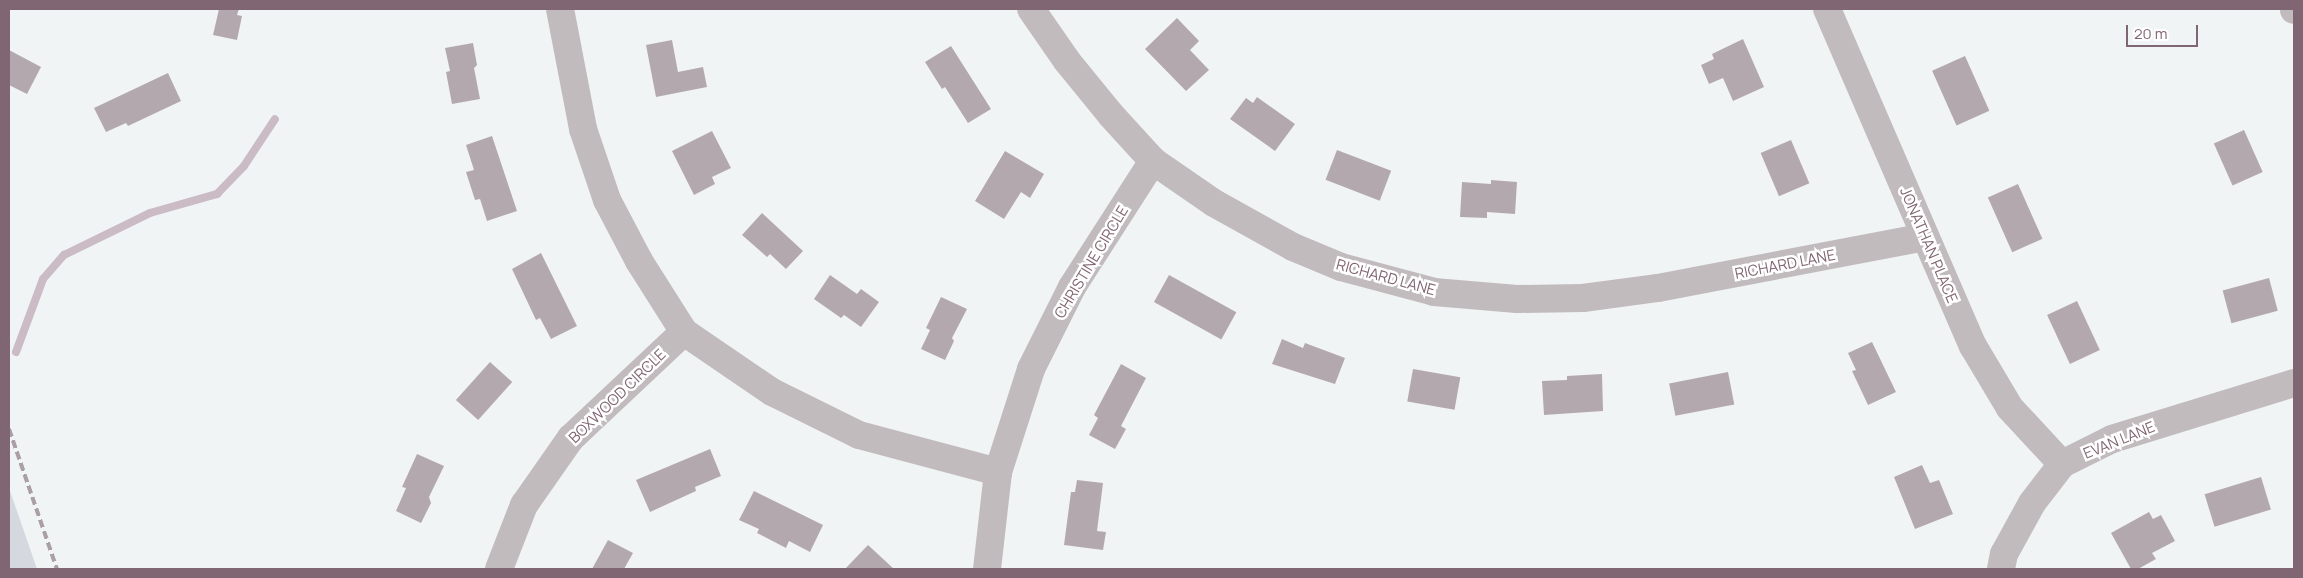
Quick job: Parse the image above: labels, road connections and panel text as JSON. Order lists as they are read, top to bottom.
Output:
{
  "streets": {
    "street": [
      "JONATHAN PLACE",
      "CHRISTINE CIRCLE",
      "RICHARD LANE",
      "BOXWOOD CIRCLE",
      "EVAN LANE"
    ]
  },
  "crossings": [
    ["JONATHAN PLACE", "RICHARD LANE"],
    ["JONATHAN PLACE", "EVAN LANE"],
    ["CHRISTINE CIRCLE", "RICHARD LANE"]
  ],
  "scale_bar": "20 m"
}
